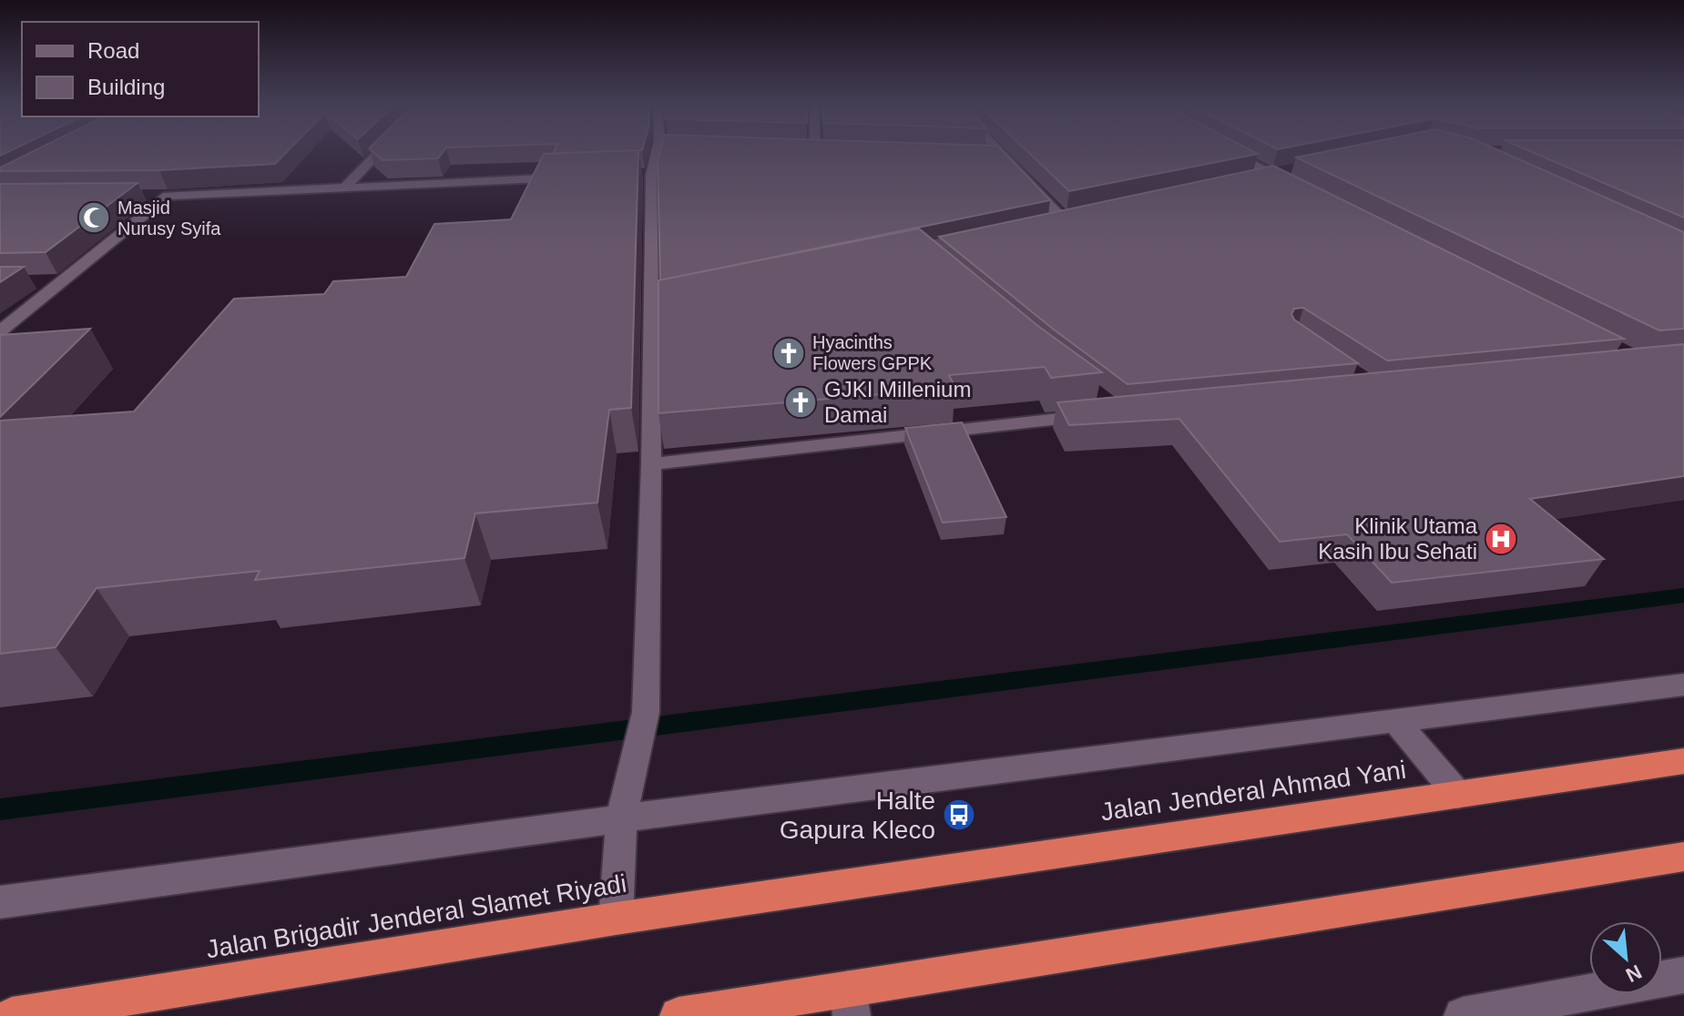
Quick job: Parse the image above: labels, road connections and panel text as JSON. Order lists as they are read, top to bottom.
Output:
{
  "streets": {
    "highway": ["Jalan Jenderal Ahmad Yani", "Jalan Brigadir Jenderal Slamet Riyadi"]
  },
  "crossings": [
    ["Jalan Jenderal Ahmad Yani", "Jalan Brigadir Jenderal Slamet Riyadi"]
  ],
  "places": {
    "mosque": ["Masjid Nurusy Syifa"],
    "church": ["Hyacinths Flowers GPPK", "GJKI Millenium Damai"],
    "hospital": ["Klinik Utama Kasih Ibu Sehati"],
    "bus stop": ["Halte Gapura Kleco"]
  },
  "legend": ["Road", "Building"],
  "north": "bottom right"
}
